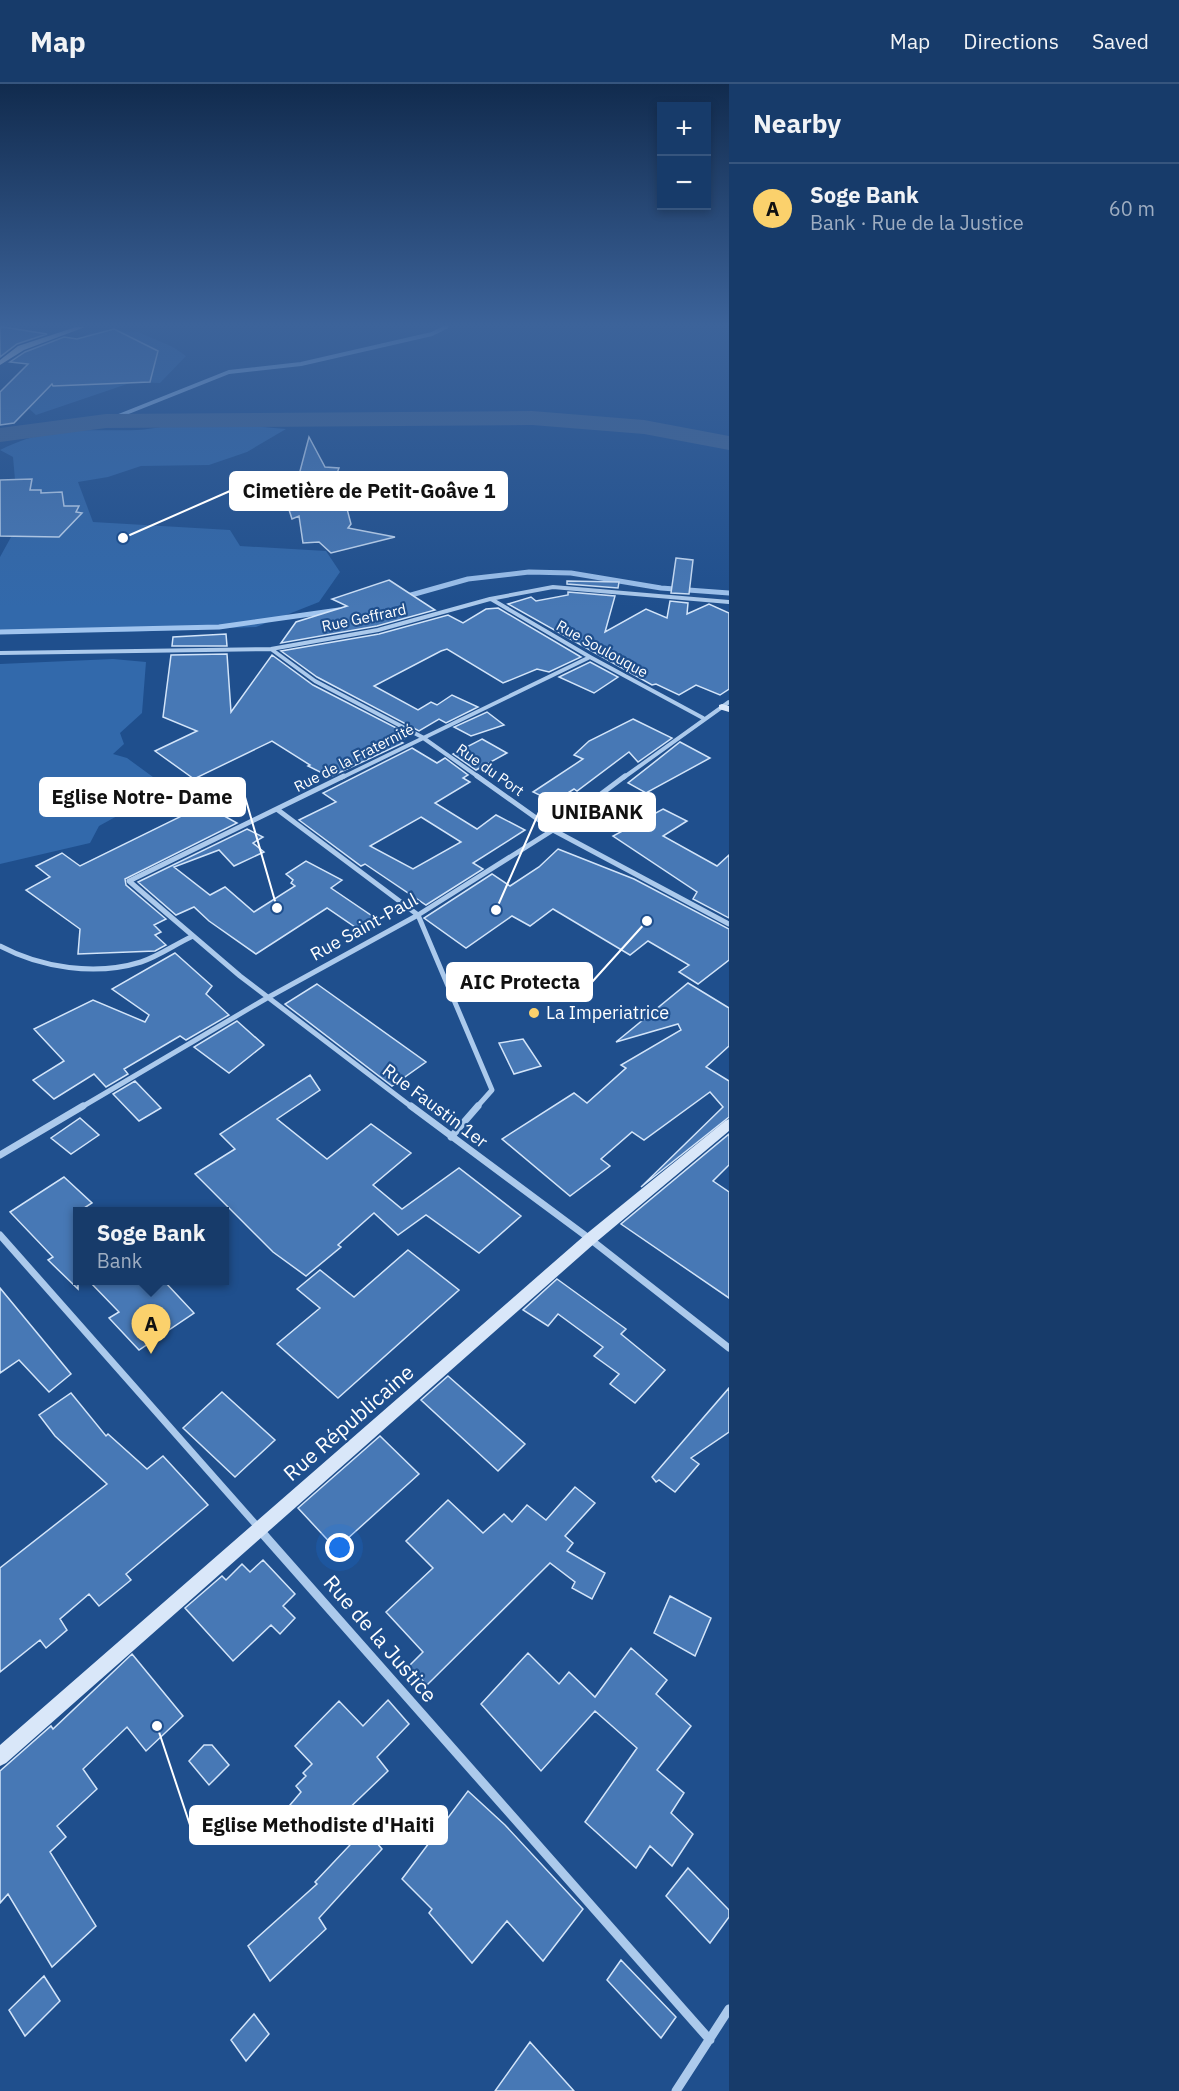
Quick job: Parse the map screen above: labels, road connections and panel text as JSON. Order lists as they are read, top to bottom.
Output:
{
  "streets": {
    "street": [
      "Rue Geffrard",
      "Rue Soulouque",
      "Rue de la Fraternité",
      "Rue du Port",
      "Rue Saint-Paul",
      "Rue Faustin 1er",
      "Rue Républicaine",
      "Rue de la Justice"
    ]
  },
  "crossings": [
    ["Rue Geffrard", "Rue Soulouque"],
    ["Rue Geffrard", "Rue du Port"],
    ["Rue Soulouque", "Rue de la Fraternité"],
    ["Rue Soulouque", "Rue Saint-Paul"],
    ["Rue de la Fraternité", "Rue du Port"],
    ["Rue de la Fraternité", "Rue Faustin 1er"],
    ["Rue du Port", "Rue Saint-Paul"],
    ["Rue Saint-Paul", "Rue Faustin 1er"],
    ["Rue Faustin 1er", "Rue Républicaine"],
    ["Rue Républicaine", "Rue de la Justice"]
  ],
  "places": [
    "Cimetière de Petit-Goâve 1",
    "Eglise Notre- Dame",
    "UNIBANK",
    "AIC Protecta",
    "La Imperiatrice",
    "Eglise Methodiste d'Haiti"
  ],
  "page": {
    "header": "Map",
    "nav": ["Map", "Directions", "Saved"],
    "heading": "Nearby",
    "map_buttons": ["+", "−"],
    "list": [
      {
        "mark": "A",
        "name": "Soge Bank",
        "note": "Bank · Rue de la Justice",
        "value": "60 m"
      }
    ],
    "popup": ["Soge Bank", "Bank"],
    "pins": "A"
  }
}
